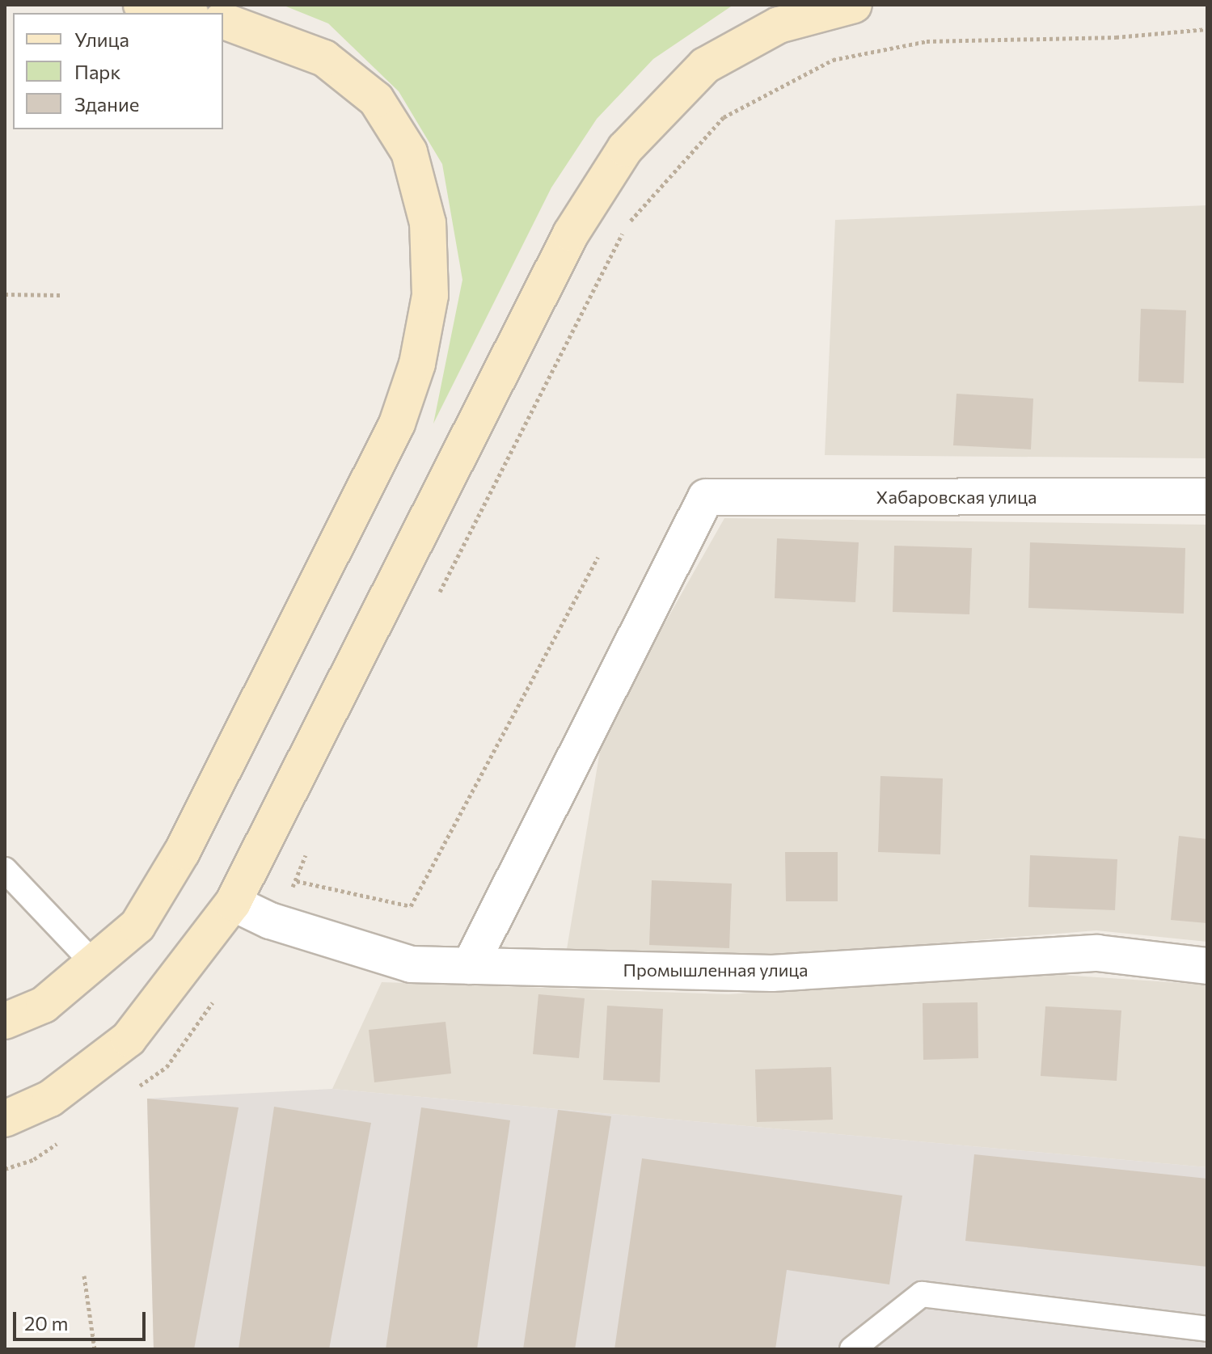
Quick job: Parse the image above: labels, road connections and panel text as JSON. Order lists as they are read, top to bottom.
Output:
{
  "streets": {
    "street": ["Хабаровская улица", "Промышленная улица"]
  },
  "crossings": [
    ["Хабаровская улица", "Промышленная улица"]
  ],
  "legend": ["Улица", "Парк", "Здание"],
  "scale_bar": "20 m"
}
